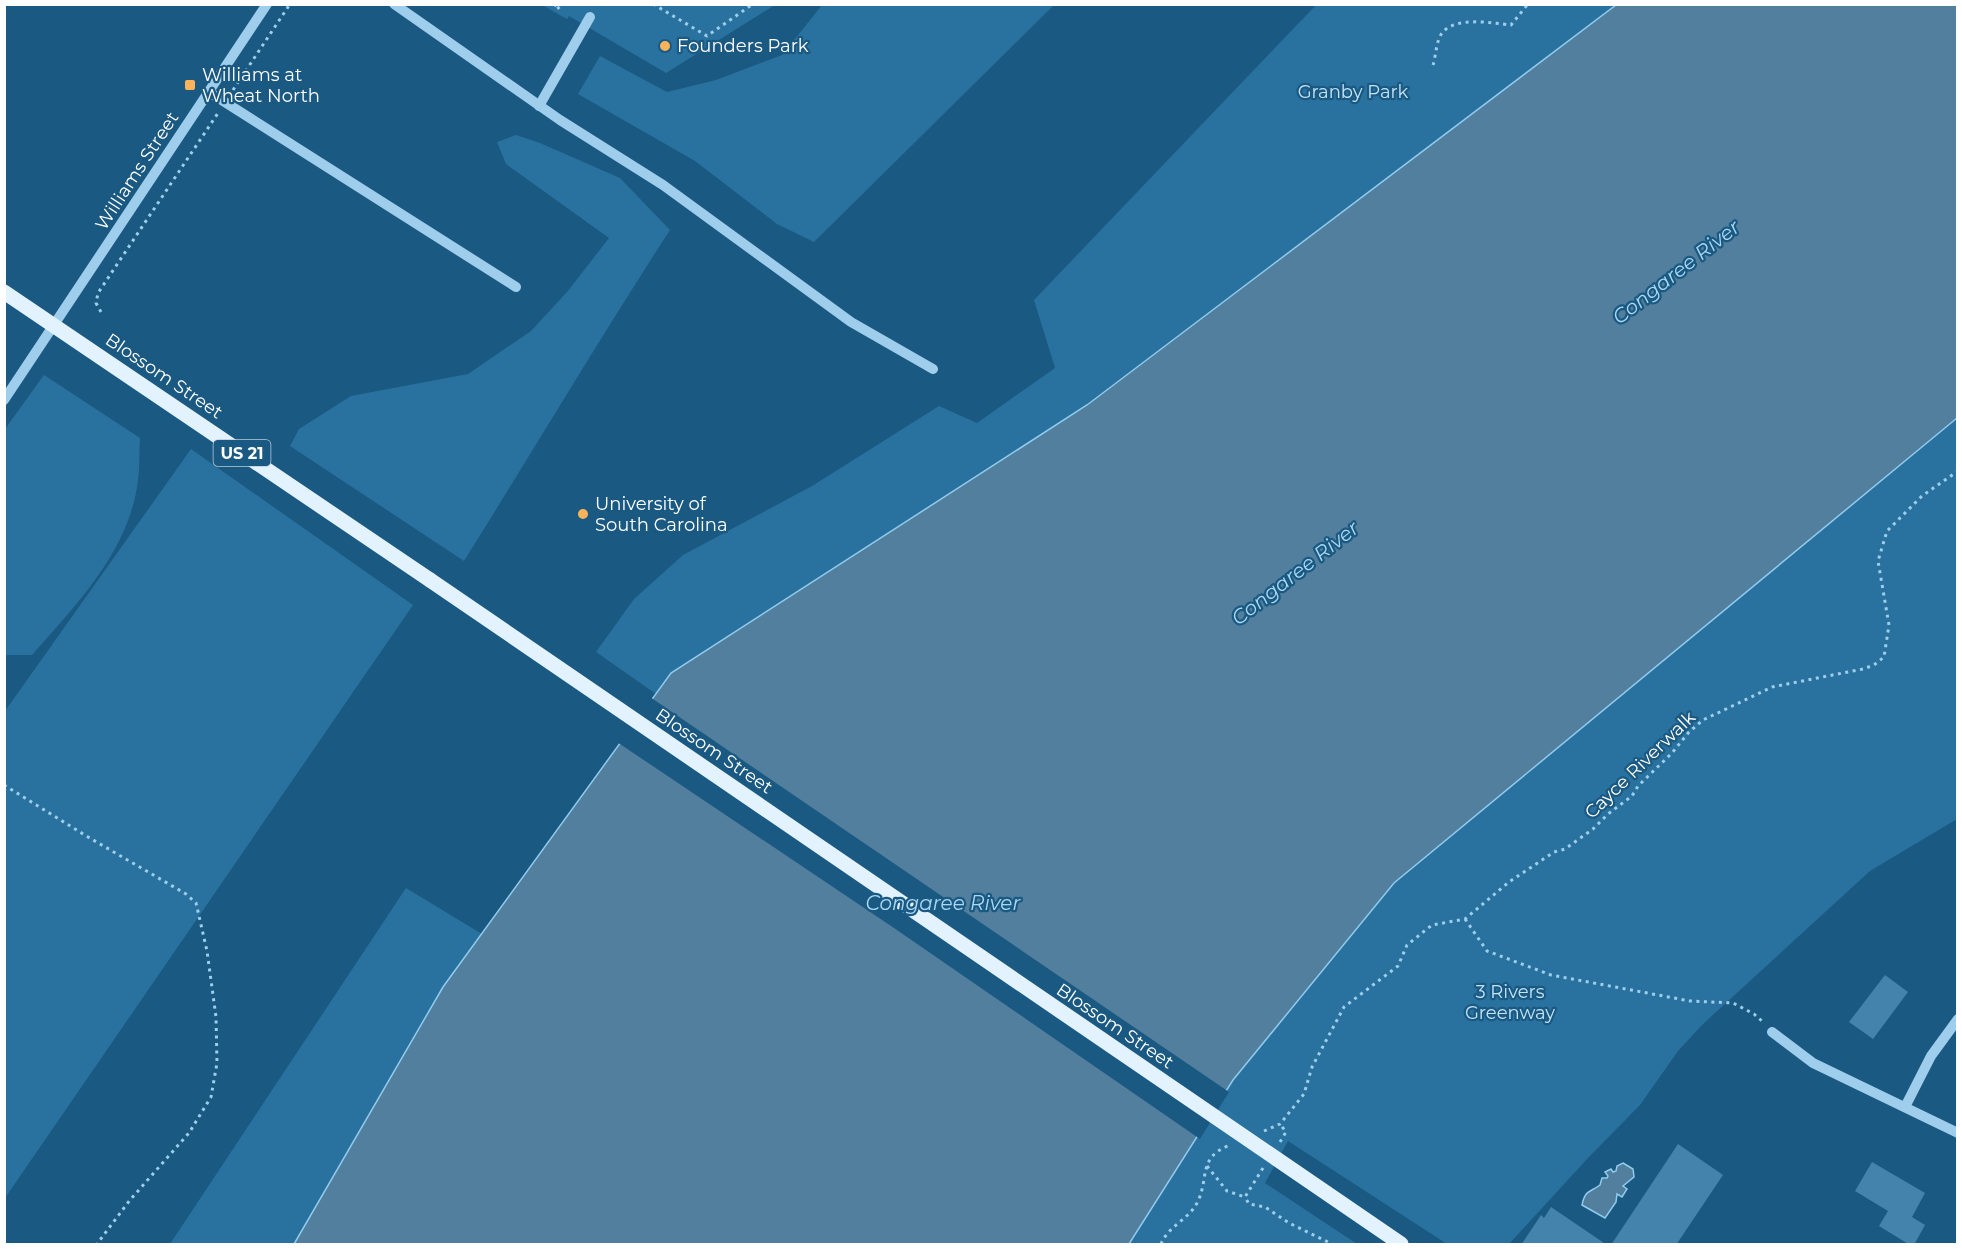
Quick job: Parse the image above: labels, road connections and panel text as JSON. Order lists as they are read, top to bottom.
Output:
{
  "streets": {
    "main road": ["Blossom Street", "US 21"],
    "street": ["Williams Street"],
    "path": ["Cayce Riverwalk"]
  },
  "crossings": [
    ["Williams Street", "Blossom Street"]
  ],
  "water": ["Congaree River"],
  "parks": ["Granby Park", "3 Rivers Greenway"],
  "places": {
    "other": ["Founders Park", "University of South Carolina"],
    "transit": ["Williams at Wheat North"]
  }
}
